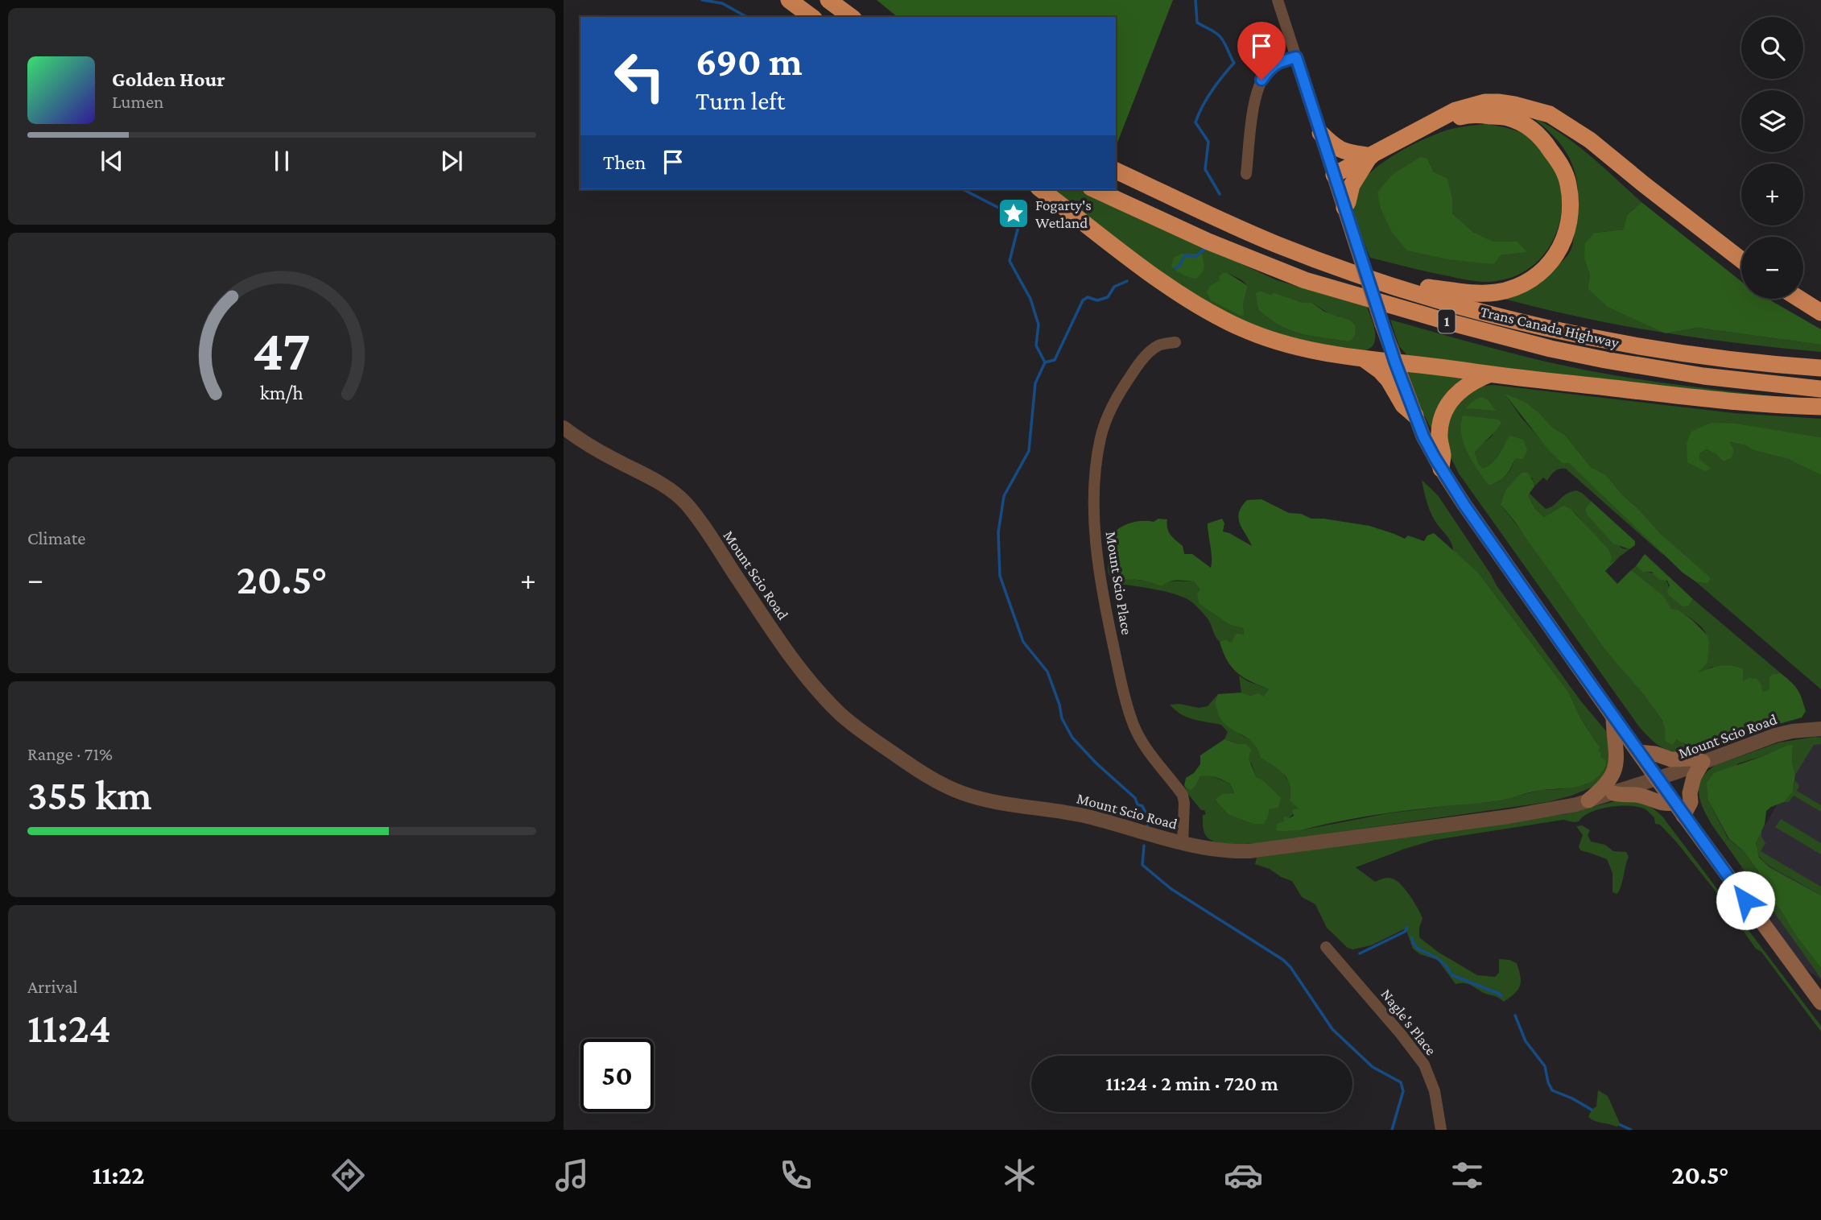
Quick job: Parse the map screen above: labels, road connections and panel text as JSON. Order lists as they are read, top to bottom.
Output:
{
  "streets": {
    "highway": ["1", "Trans Canada Highway"],
    "street": ["Mount Scio Road", "Mount Scio Place", "Nagle's Place"]
  },
  "crossings": [
    ["Mount Scio Road", "Mount Scio Place"]
  ],
  "places": {
    "place": ["Fogarty's Wetland"]
  },
  "page": {
    "map_buttons": ["+", "−"],
    "turn": ["690 m", "Turn left"],
    "song": ["Golden Hour", "Lumen"],
    "then": "Then",
    "tile": [
      "Climate",
      ["Range · 71%", "355 km"],
      ["Arrival", "11:24"]
    ],
    "heat": ["−", "20.5°", "+"],
    "limit": "50",
    "trip": "11:24 · 2 min · 720 m",
    "tabs": ["11:22", "20.5°"],
    "gauge": ["47", "km/h"]
  }
}
